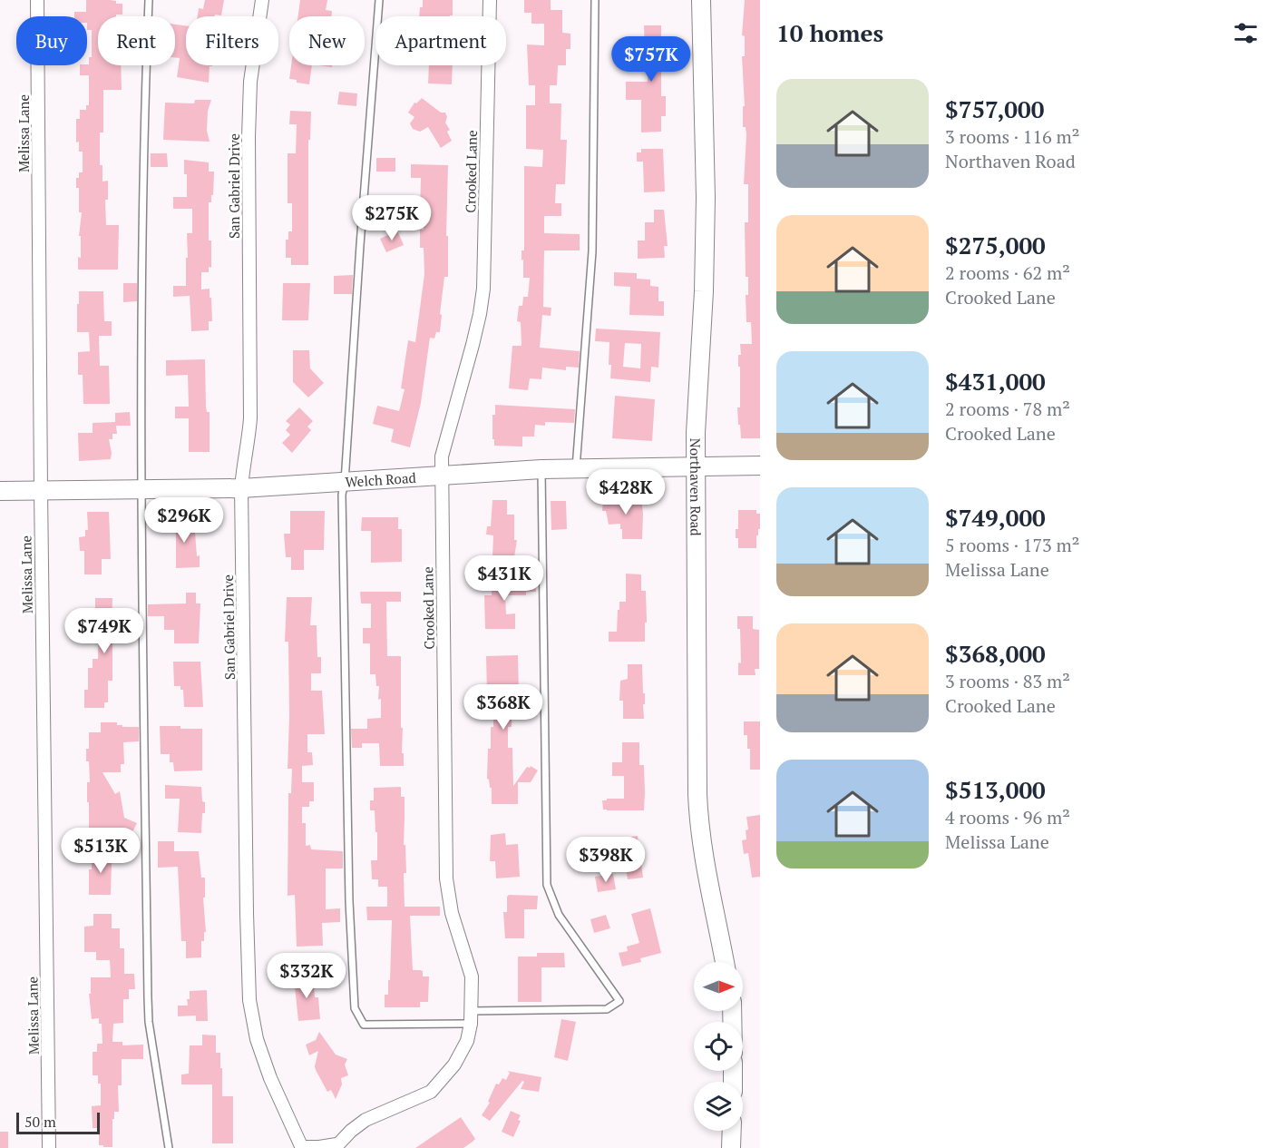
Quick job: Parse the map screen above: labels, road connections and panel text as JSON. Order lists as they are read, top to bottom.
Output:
{
  "streets": {
    "street": [
      "Melissa Lane",
      "Crooked Lane",
      "San Gabriel Drive",
      "Welch Road",
      "Northaven Road"
    ]
  },
  "crossings": [
    ["Melissa Lane", "Welch Road"],
    ["Crooked Lane", "San Gabriel Drive"],
    ["Crooked Lane", "Welch Road"],
    ["San Gabriel Drive", "Welch Road"],
    ["Welch Road", "Northaven Road"]
  ],
  "scale_bar": "50 m",
  "north": "right",
  "page": {
    "heading": "10 homes",
    "chip": [
      "Buy",
      "Rent",
      "Filters",
      "New",
      "Apartment"
    ],
    "price": [
      "$757K",
      "$275K",
      "$428K",
      "$296K",
      "$431K",
      "$749K",
      "$368K",
      "$513K",
      "$398K",
      "$332K"
    ],
    "list": [
      {
        "name": "$757,000",
        "note": "3 rooms · 116 m² · Northaven Road"
      },
      {
        "name": "$275,000",
        "note": "2 rooms · 62 m² · Crooked Lane"
      },
      {
        "name": "$431,000",
        "note": "2 rooms · 78 m² · Crooked Lane"
      },
      {
        "name": "$749,000",
        "note": "5 rooms · 173 m² · Melissa Lane"
      },
      {
        "name": "$368,000",
        "note": "3 rooms · 83 m² · Crooked Lane"
      },
      {
        "name": "$513,000",
        "note": "4 rooms · 96 m² · Melissa Lane"
      }
    ],
    "scale": "50 m"
  }
}
